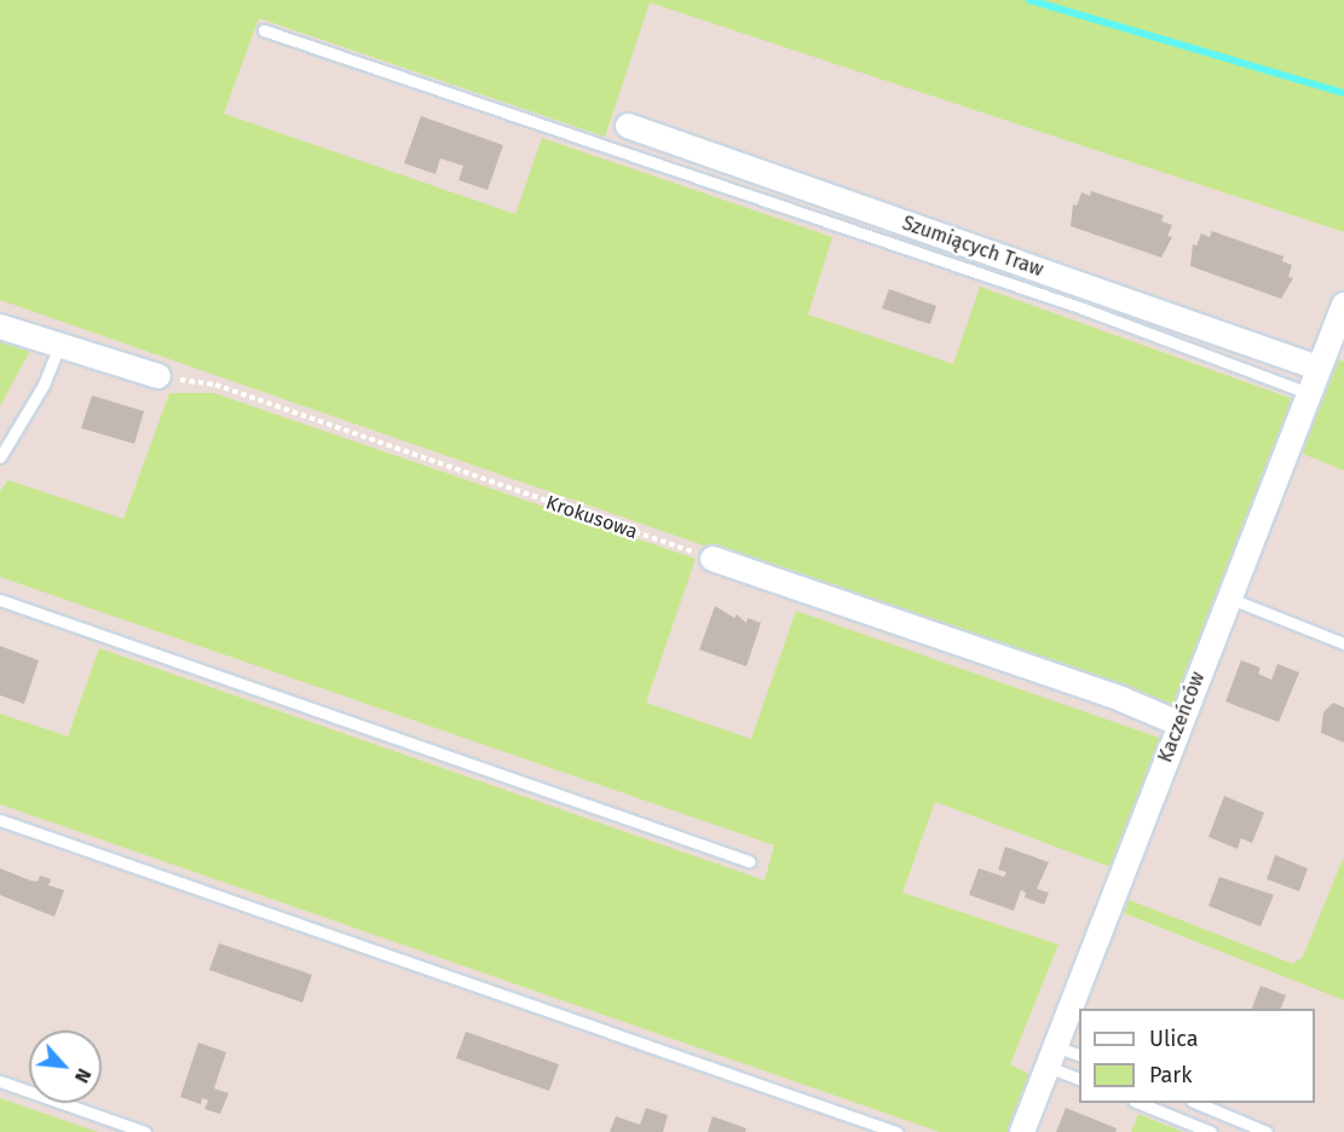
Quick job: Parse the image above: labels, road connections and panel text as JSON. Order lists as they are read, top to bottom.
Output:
{
  "streets": {
    "street": ["Szumiących Traw", "Kaczeńców"],
    "path": ["Krokusowa"]
  },
  "crossings": [
    ["Szumiących Traw", "Kaczeńców"]
  ],
  "legend": ["Ulica", "Park"],
  "north": "bottom right"
}
